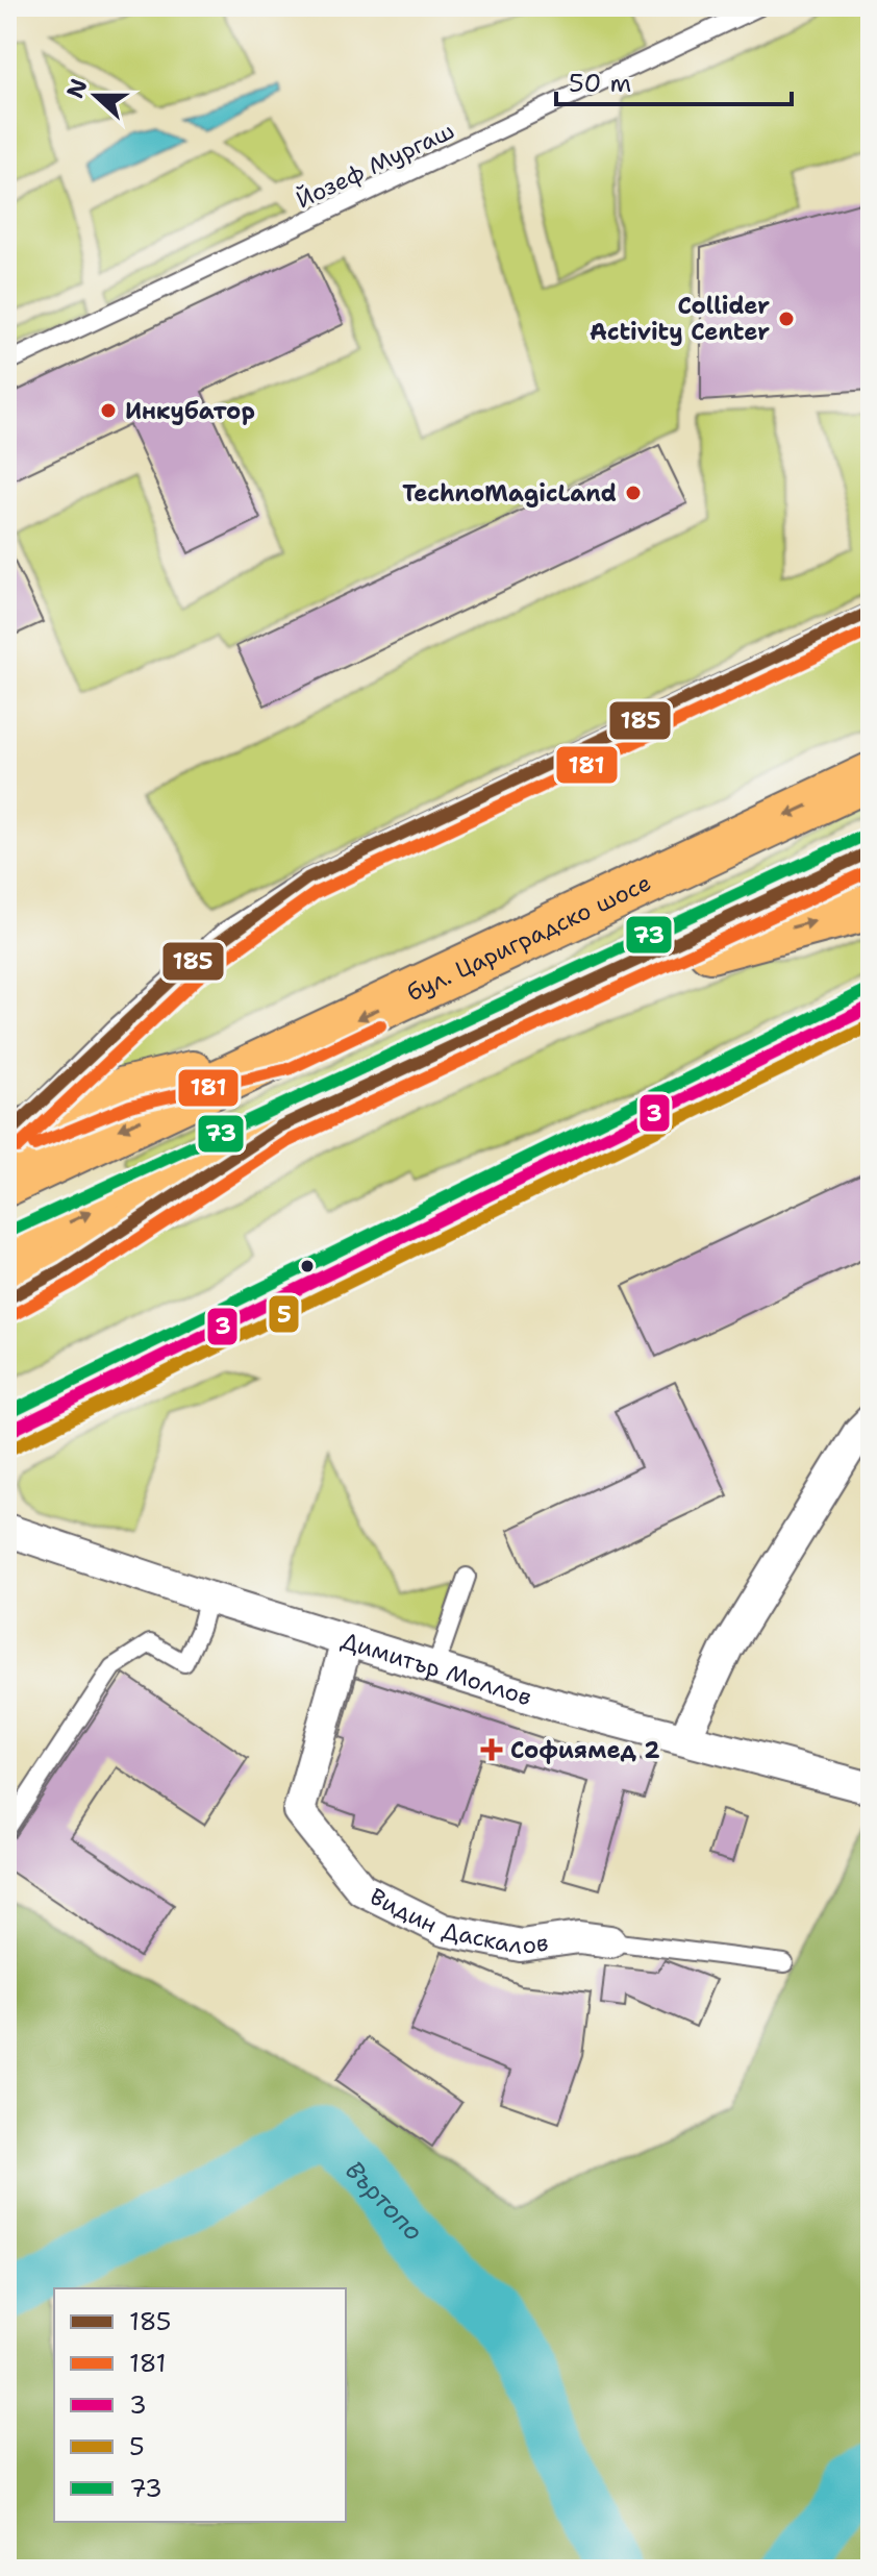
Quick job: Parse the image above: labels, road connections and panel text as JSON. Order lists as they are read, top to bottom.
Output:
{
  "streets": {
    "highway": ["бул. Цариградско шосе"],
    "street": ["Димитър Моллов", "Видин Даскалов"],
    "lane": ["Йозеф Мургаш"]
  },
  "crossings": [
    ["Димитър Моллов", "Видин Даскалов"]
  ],
  "water": ["Въртопо"],
  "places": {
    "other": ["Collider Activity Center", "Инкубатор", "TechnoMagicLand"],
    "health": ["Софиямед 2"]
  },
  "lines": [
    "transit line 185",
    "transit line 181",
    "transit line 73",
    "transit line 3",
    "transit line 5"
  ],
  "legend": [
    "185",
    "181",
    "3",
    "5",
    "73"
  ],
  "scale_bar": "50 m",
  "north": "left"
}
